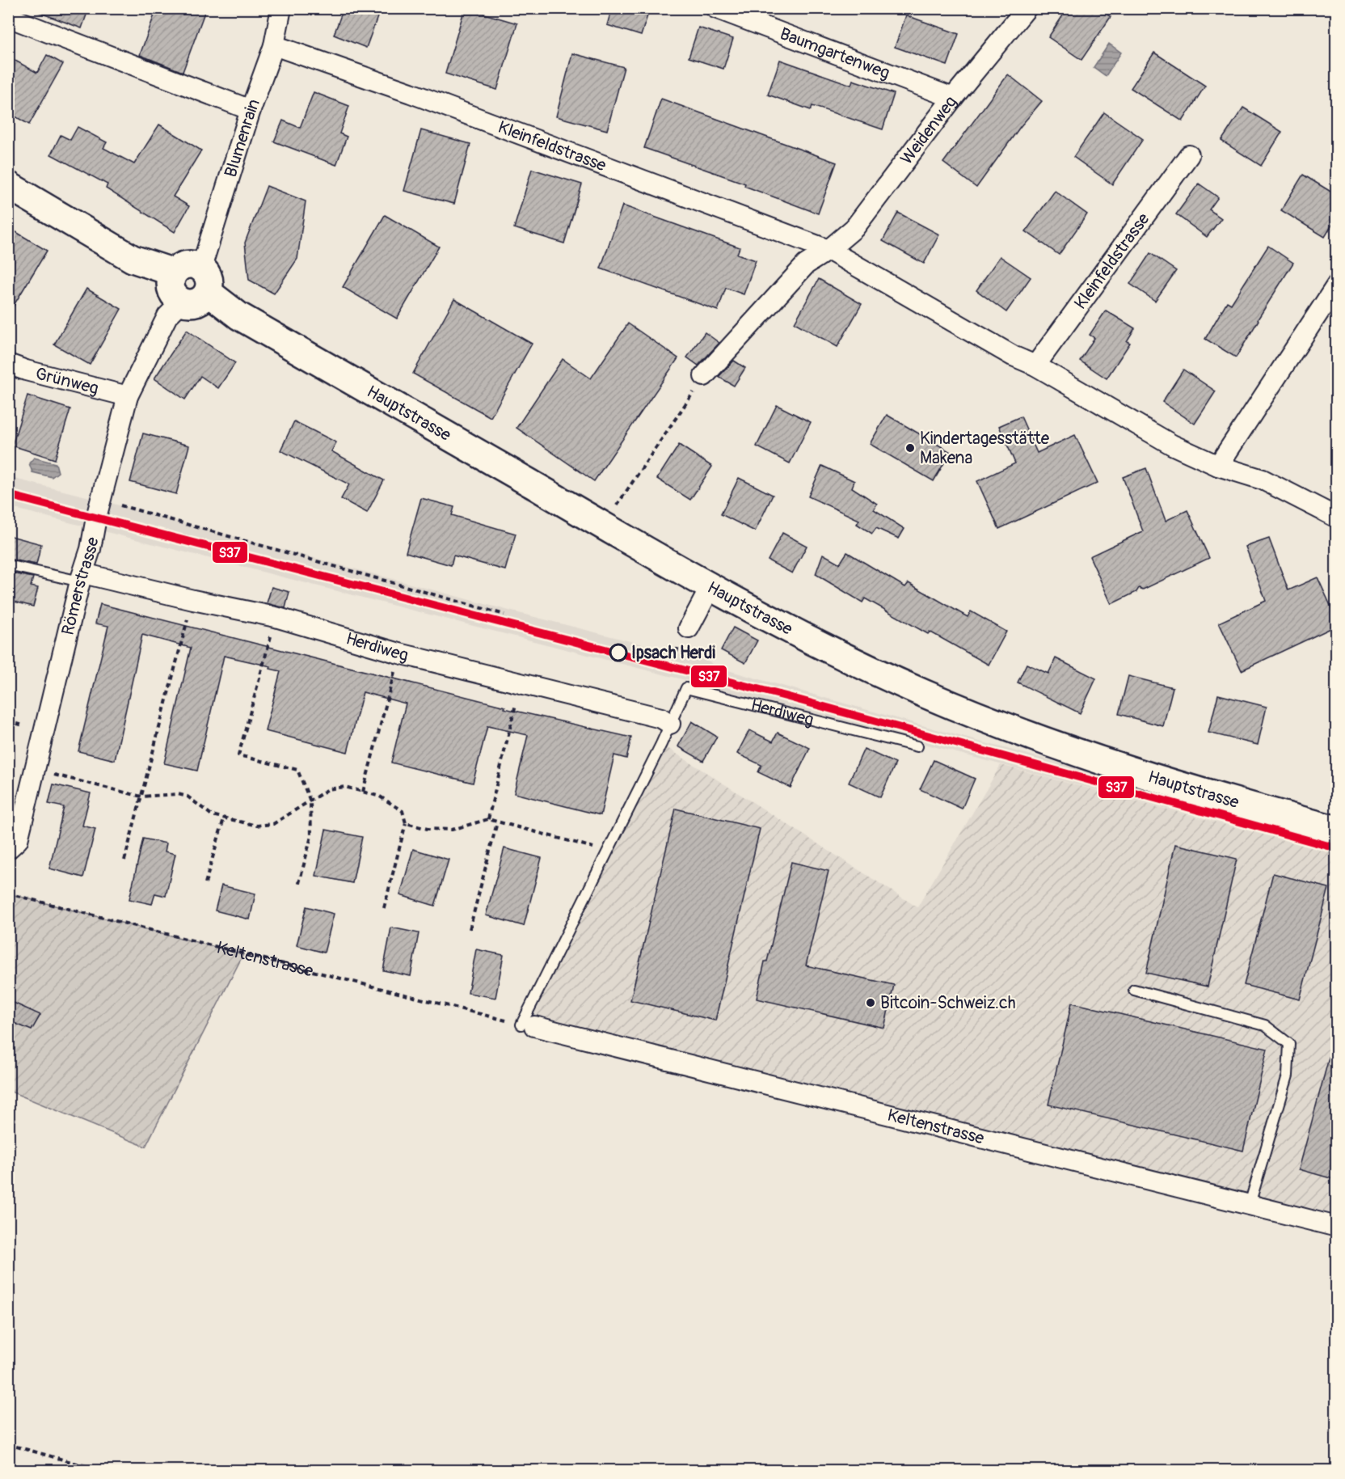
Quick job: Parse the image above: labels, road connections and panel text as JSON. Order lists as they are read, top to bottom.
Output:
{
  "streets": {
    "main road": ["Hauptstrasse"],
    "street": [
      "Baumgartenweg",
      "Weidenweg",
      "Blumenrain",
      "Kleinfeldstrasse",
      "Grünweg",
      "Römerstrasse",
      "Herdiweg",
      "Keltenstrasse"
    ]
  },
  "crossings": [
    ["Baumgartenweg", "Weidenweg"],
    ["Weidenweg", "Kleinfeldstrasse"],
    ["Blumenrain", "Kleinfeldstrasse"],
    ["Blumenrain", "Hauptstrasse"],
    ["Blumenrain", "Römerstrasse"],
    ["Grünweg", "Römerstrasse"],
    ["Hauptstrasse", "Römerstrasse"],
    ["Römerstrasse", "Herdiweg"],
    ["Herdiweg", "Keltenstrasse"]
  ],
  "places": ["Kindertagesstätte Makena", "Ipsach Herdi", "Bitcoin-Schweiz.ch"],
  "lines": ["transit line S37"]
}
